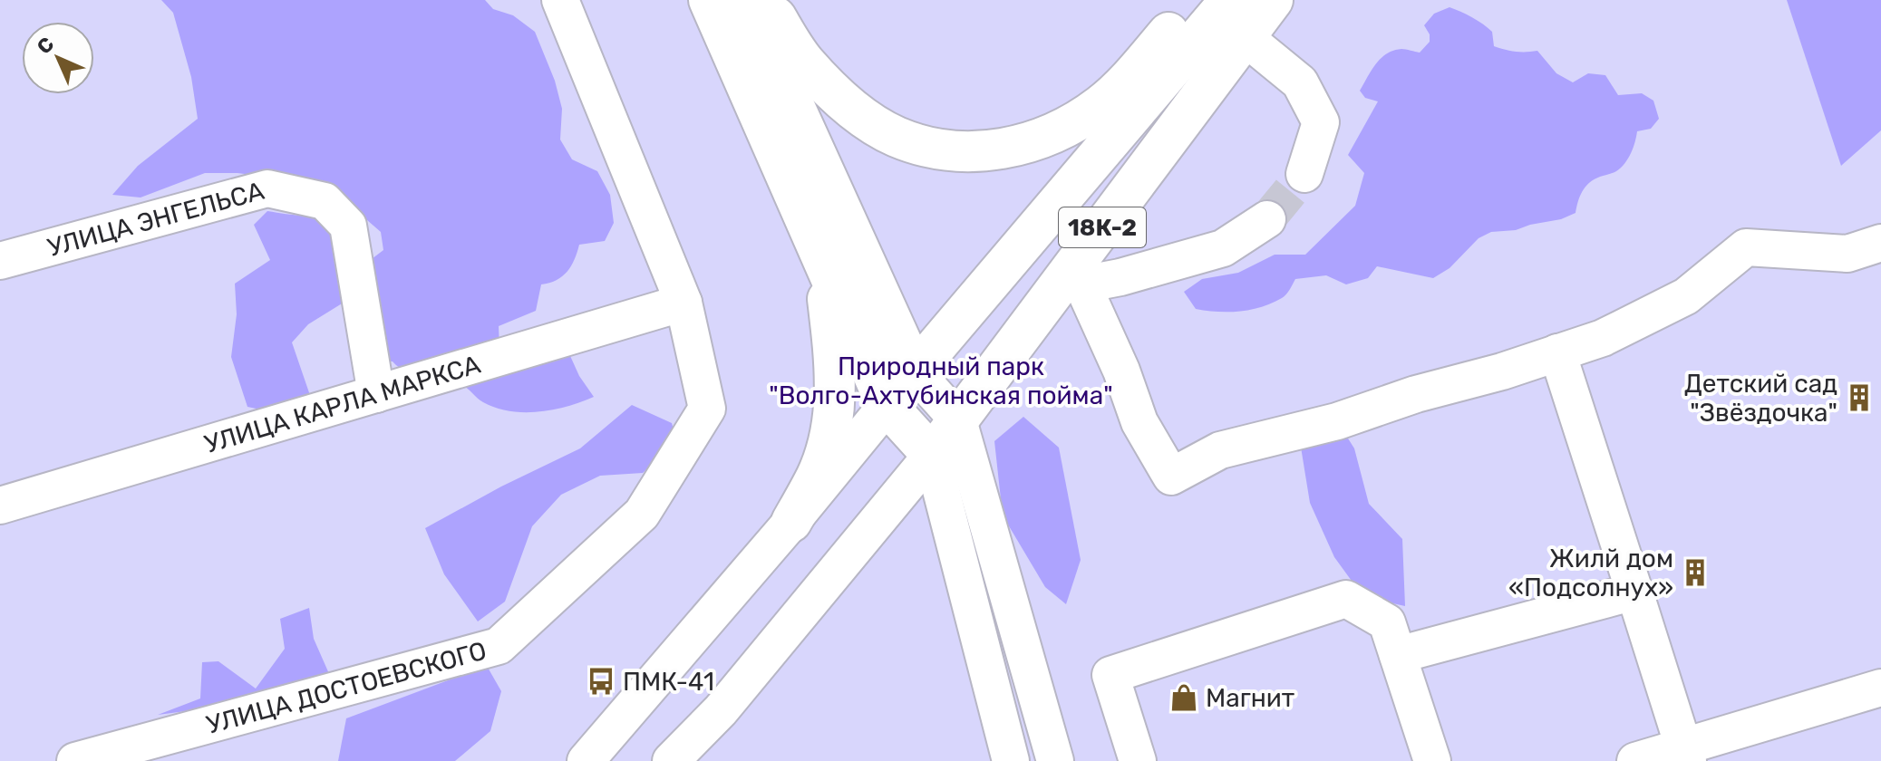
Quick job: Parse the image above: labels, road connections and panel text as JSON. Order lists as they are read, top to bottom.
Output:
{
  "streets": {
    "main road": ["18К-2"],
    "street": ["УЛИЦА ЭНГЕЛЬСА", "УЛИЦА КАРЛА МАРКСА", "УЛИЦА ДОСТОЕВСКОГО"]
  },
  "crossings": [
    ["УЛИЦА ЭНГЕЛЬСА", "УЛИЦА КАРЛА МАРКСА"],
    ["УЛИЦА КАРЛА МАРКСА", "УЛИЦА ДОСТОЕВСКОГО"]
  ],
  "parks": ["Природный парк \"Волго-Ахтубинская пойма\""],
  "places": {
    "building": ["Детский сад \"Звёздочка\"", "Жилй дом «Подсолнух»"],
    "bus stop": ["ПМК-41"],
    "shop": ["Магнит"]
  },
  "north": "top left"
}
